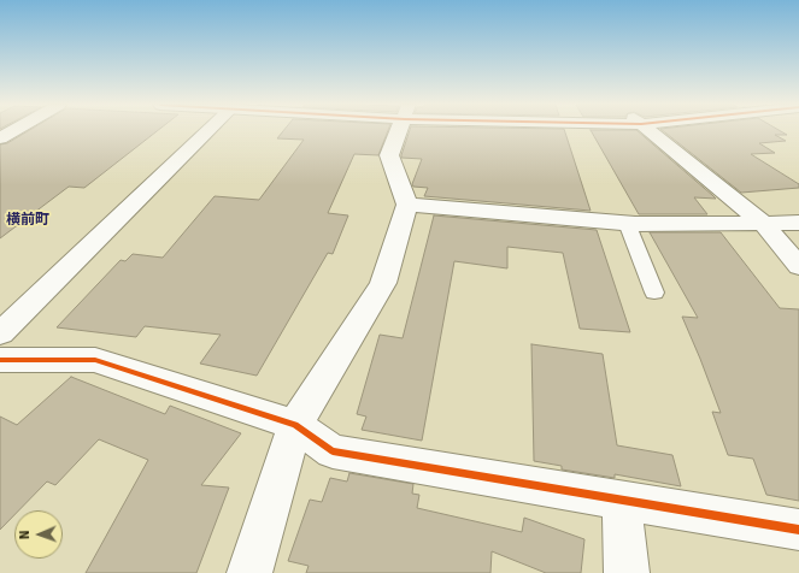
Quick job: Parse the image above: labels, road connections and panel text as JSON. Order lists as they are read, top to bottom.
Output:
{
  "districts": ["横前町"],
  "north": "left"
}
